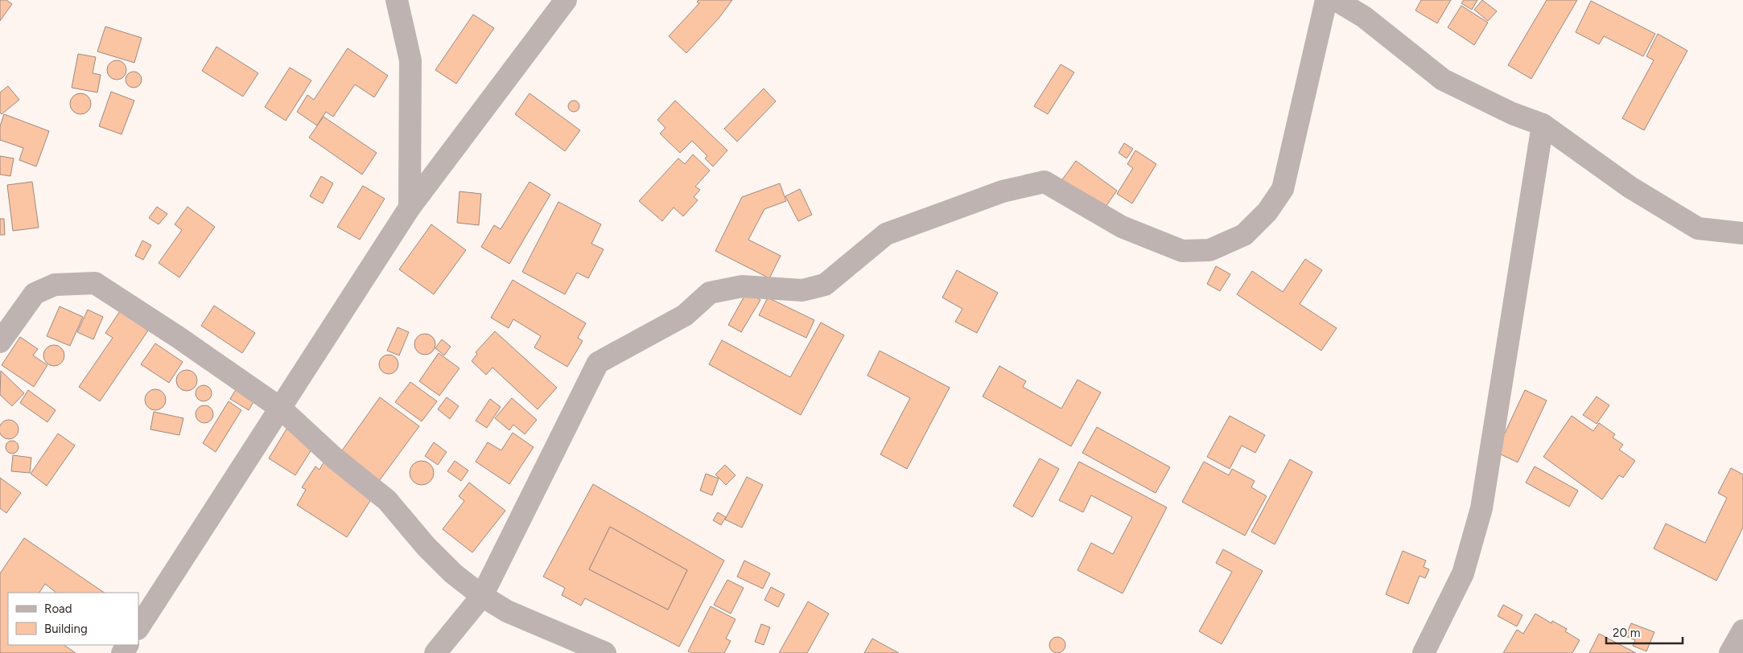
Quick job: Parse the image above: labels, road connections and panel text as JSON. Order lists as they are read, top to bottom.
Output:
{
  "legend": ["Road", "Building"],
  "scale_bar": "20 m"
}
